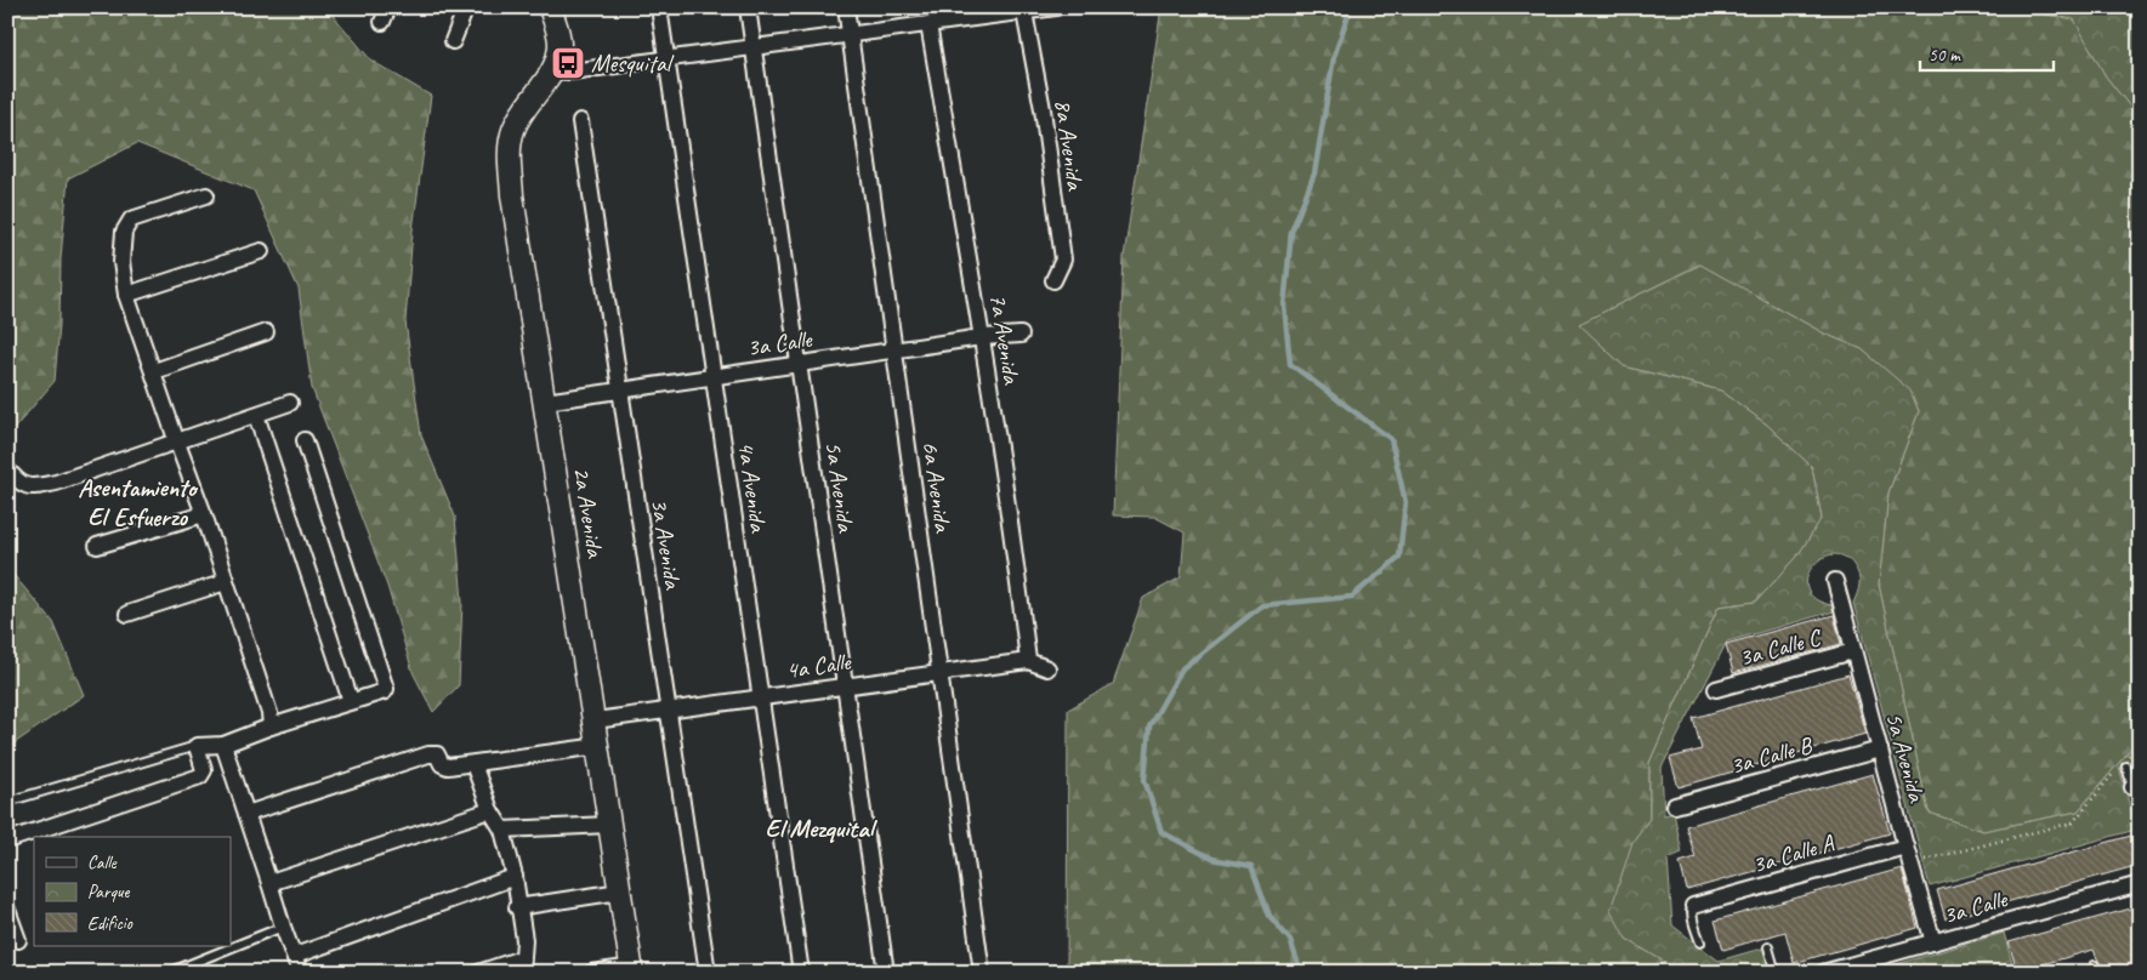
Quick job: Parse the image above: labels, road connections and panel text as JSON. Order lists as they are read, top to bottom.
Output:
{
  "streets": {
    "main road": ["2a Avenida"],
    "street": [
      "8a Avenida",
      "7a Avenida",
      "3a Calle",
      "4a Avenida",
      "5a Avenida",
      "6a Avenida",
      "3a Avenida",
      "3a Calle C",
      "4a Calle",
      "3a Calle B",
      "3a Calle A"
    ]
  },
  "crossings": [
    ["7a Avenida", "3a Calle"],
    ["7a Avenida", "4a Calle"],
    ["3a Calle", "4a Avenida"],
    ["3a Calle", "5a Avenida"],
    ["3a Calle", "6a Avenida"],
    ["3a Calle", "2a Avenida"],
    ["3a Calle", "3a Avenida"],
    ["4a Avenida", "4a Calle"],
    ["5a Avenida", "3a Calle C"],
    ["5a Avenida", "4a Calle"],
    ["5a Avenida", "3a Calle B"],
    ["5a Avenida", "3a Calle A"],
    ["6a Avenida", "4a Calle"],
    ["2a Avenida", "4a Calle"],
    ["3a Avenida", "4a Calle"]
  ],
  "districts": ["Asentamiento El Esfuerzo", "El Mezquital"],
  "places": {
    "bus stop": ["Mesquital"]
  },
  "legend": ["Calle", "Parque", "Edificio"],
  "scale_bar": "50 m"
}
